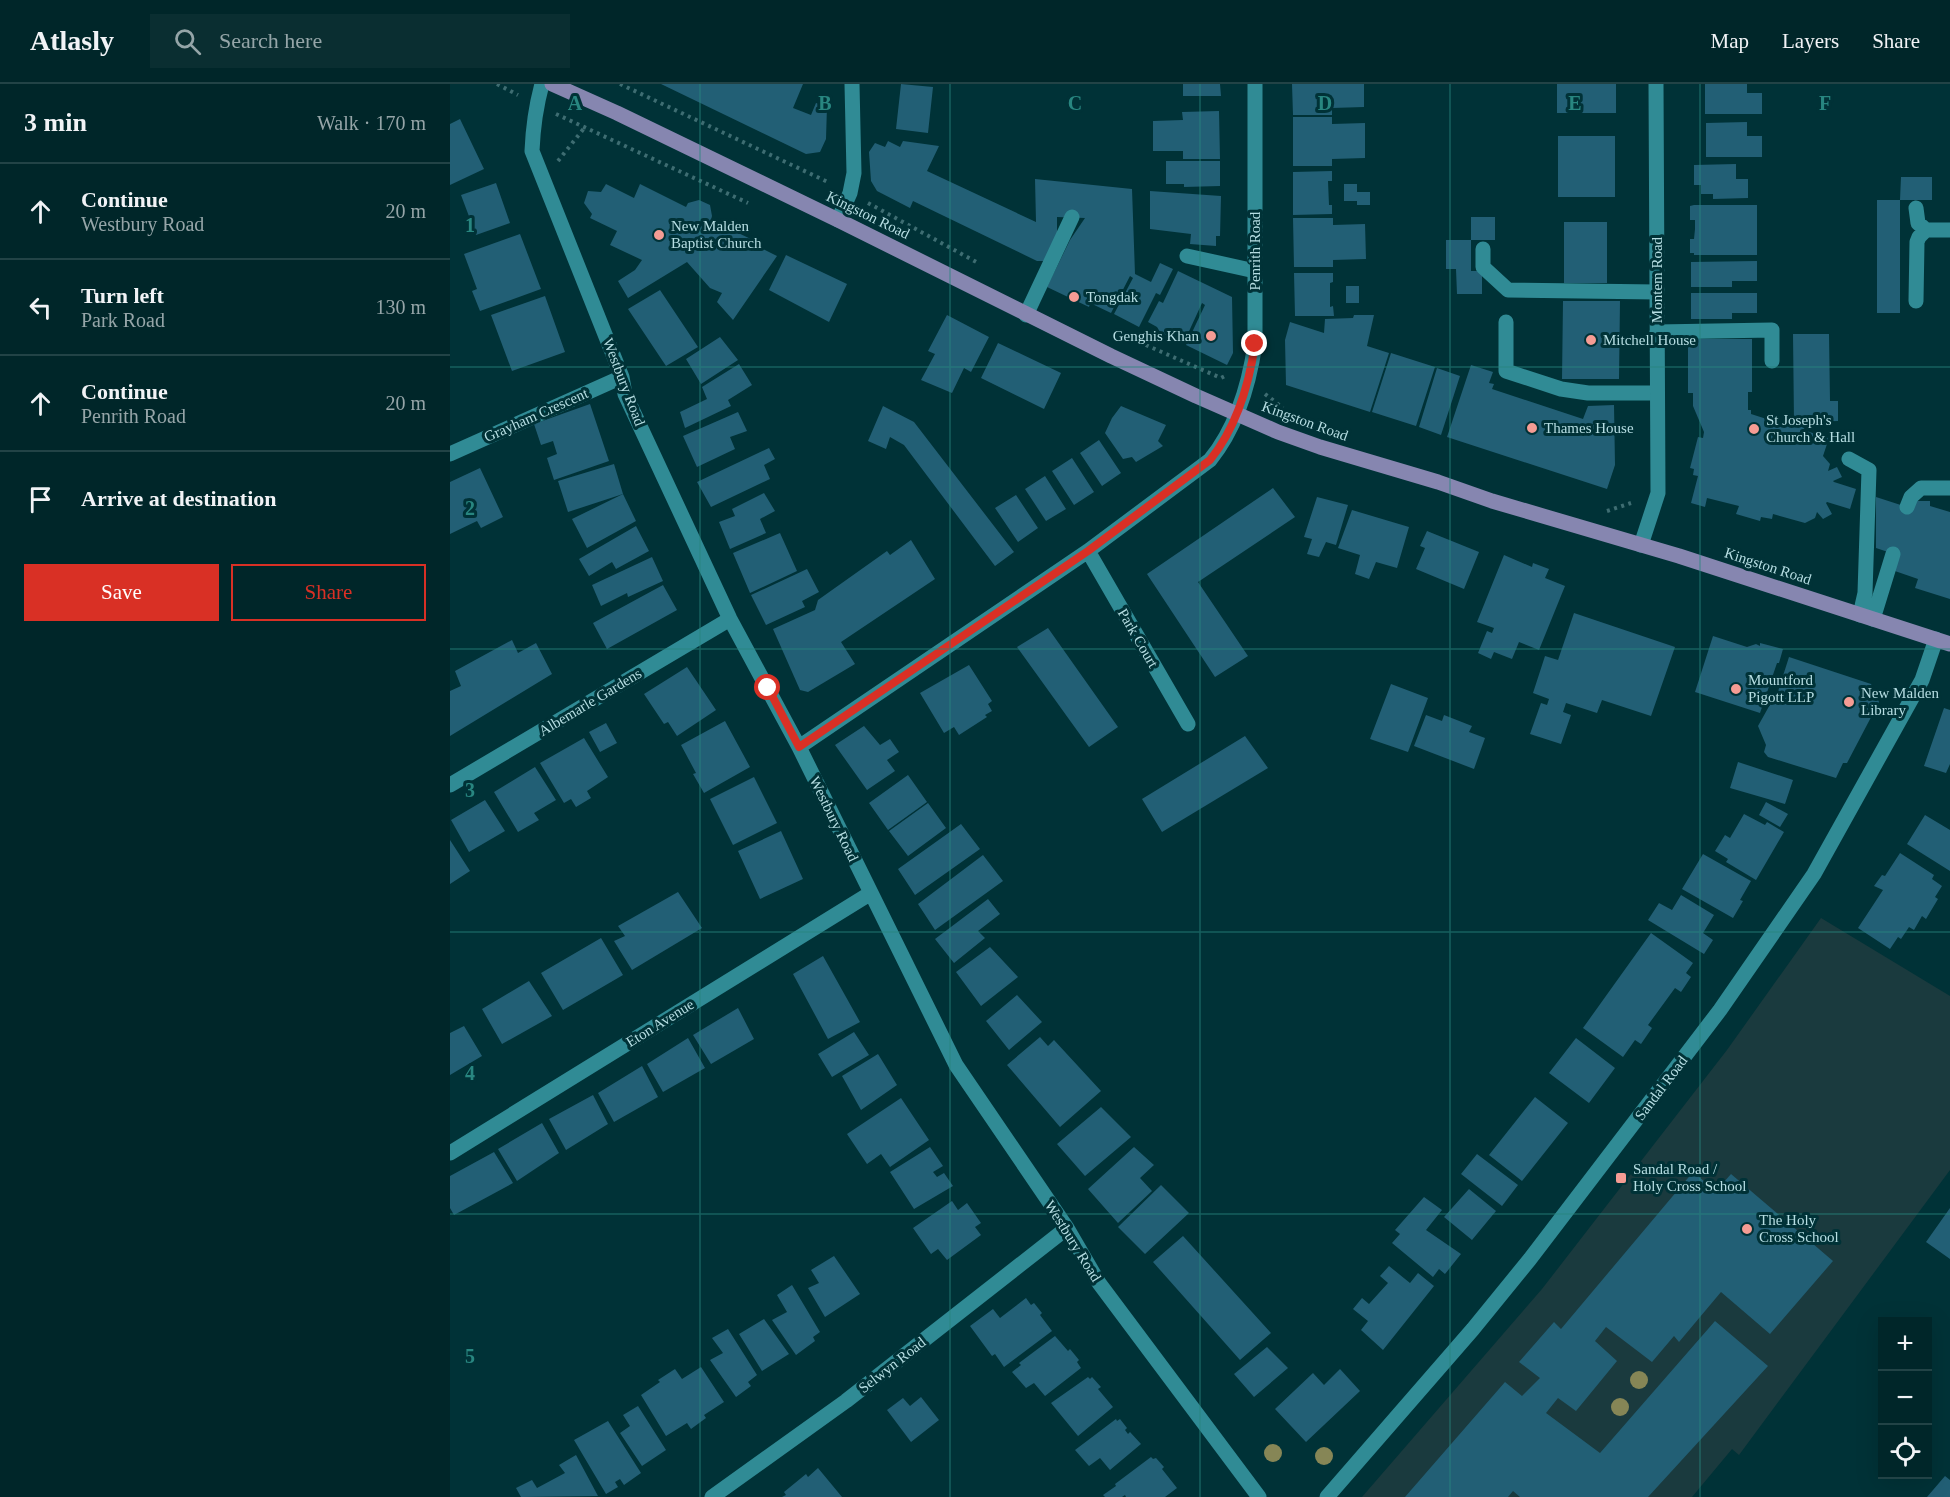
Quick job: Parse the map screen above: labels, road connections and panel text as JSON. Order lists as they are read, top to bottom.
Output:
{
  "streets": {
    "main road": ["Kingston Road"],
    "street": [
      "Penrith Road",
      "Montem Road",
      "Westbury Road",
      "Grayham Crescent",
      "Park Court",
      "Albemarle Gardens",
      "Eton Avenue",
      "Sandal Road",
      "Selwyn Road"
    ]
  },
  "crossings": [
    ["Kingston Road", "Penrith Road"],
    ["Kingston Road", "Montem Road"],
    ["Kingston Road", "Sandal Road"],
    ["Penrith Road", "Westbury Road"],
    ["Penrith Road", "Park Court"],
    ["Westbury Road", "Grayham Crescent"],
    ["Westbury Road", "Albemarle Gardens"],
    ["Westbury Road", "Eton Avenue"],
    ["Westbury Road", "Selwyn Road"]
  ],
  "places": {
    "other": [
      "New Malden Baptist Church",
      "Tongdak",
      "Genghis Khan",
      "Mitchell House",
      "Thames House",
      "St Joseph's Church & Hall",
      "Mountford Pigott LLP",
      "New Malden Library",
      "The Holy Cross School"
    ],
    "transit": ["Sandal Road / Holy Cross School"]
  },
  "page": {
    "header": "Atlasly",
    "search": "Search here",
    "nav": ["Map", "Layers", "Share"],
    "heading": ["3 min", "Walk · 170 m"],
    "list": [
      ["Continue", "Westbury Road", "20 m"],
      ["Turn left", "Park Road", "130 m"],
      ["Continue", "Penrith Road", "20 m"],
      "Arrive at destination"
    ],
    "buttons": ["Save", "Share"],
    "map_buttons": ["+", "−"]
  },
  "grid": {
    "columns": [
      "A",
      "B",
      "C",
      "D",
      "E",
      "F"
    ],
    "rows": [
      "1",
      "2",
      "3",
      "4",
      "5"
    ]
  }
}
